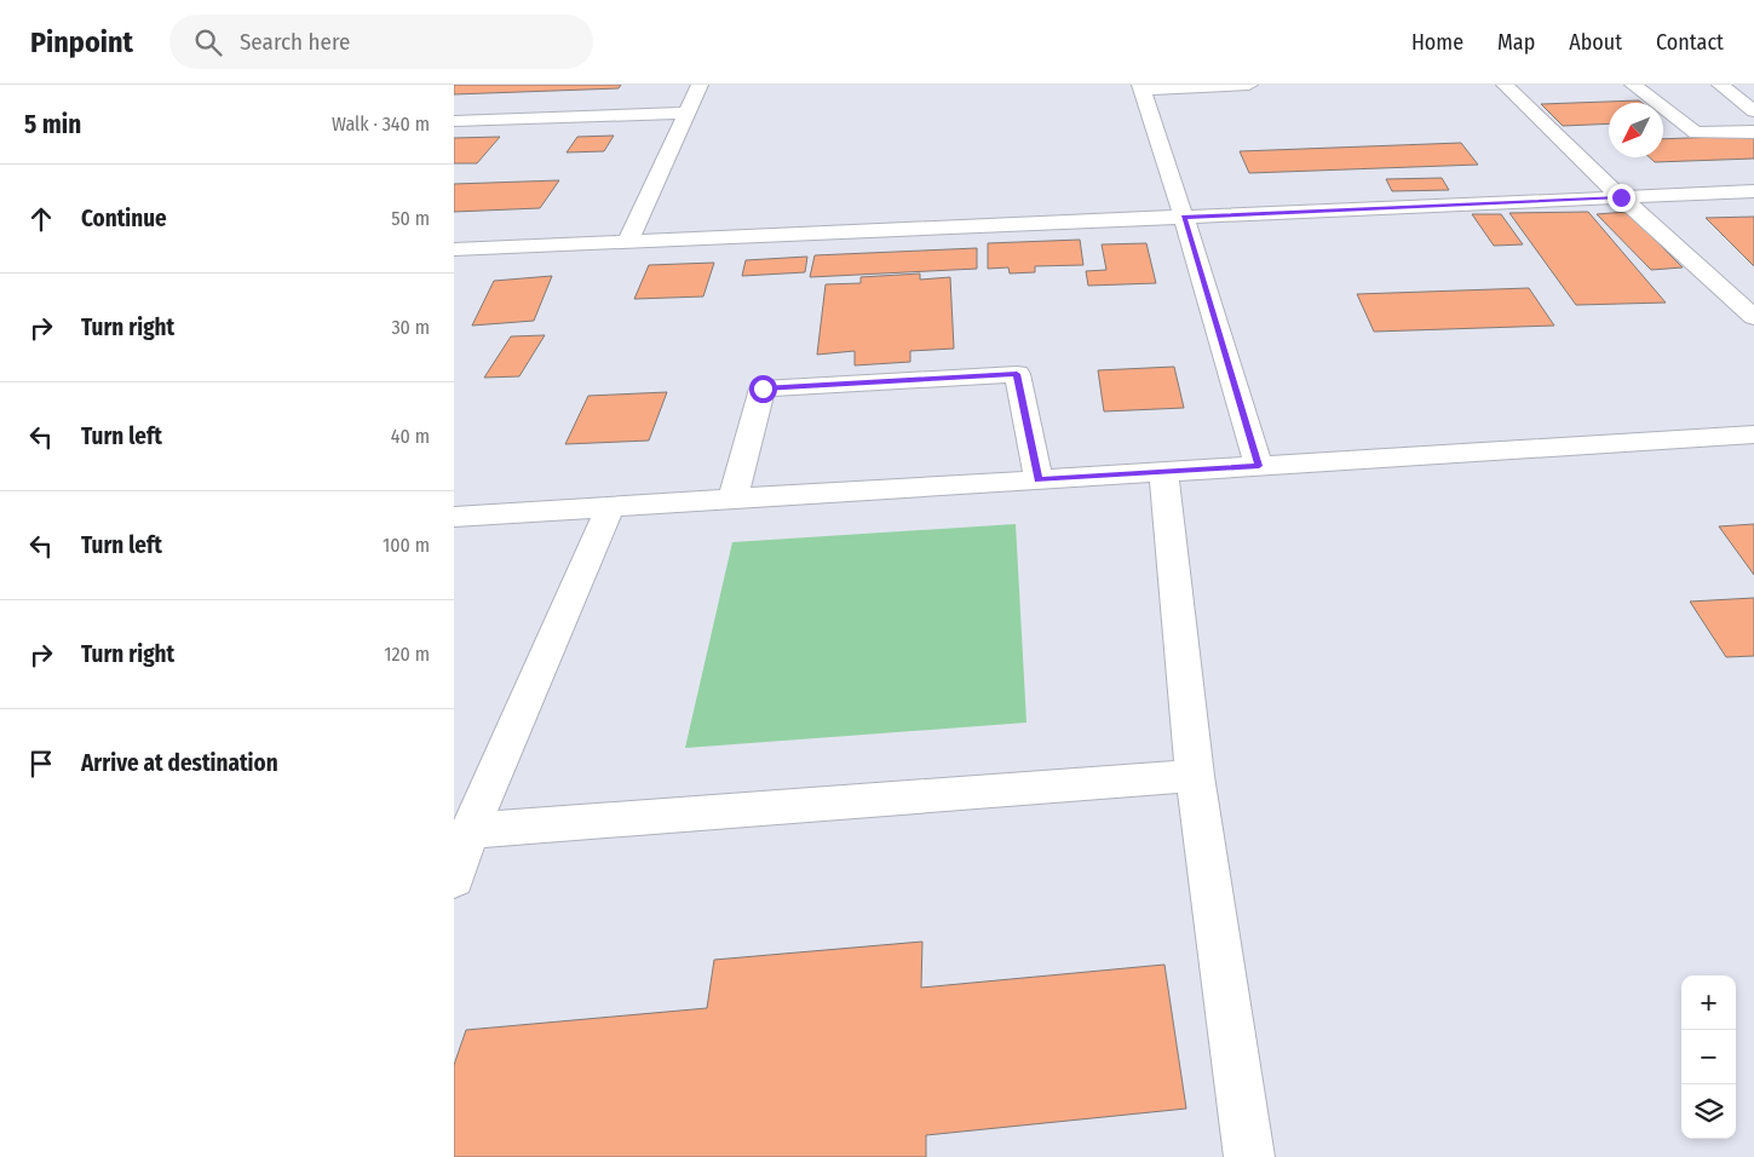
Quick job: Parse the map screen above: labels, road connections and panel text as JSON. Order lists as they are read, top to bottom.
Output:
{
  "north": "bottom left",
  "page": {
    "header": "Pinpoint",
    "search": "Search here",
    "nav": [
      "Home",
      "Map",
      "About",
      "Contact"
    ],
    "heading": ["5 min", "Walk · 340 m"],
    "list": [
      ["Continue", "50 m"],
      ["Turn right", "30 m"],
      ["Turn left", "40 m"],
      ["Turn left", "100 m"],
      ["Turn right", "120 m"],
      "Arrive at destination"
    ],
    "map_buttons": ["+", "−"]
  }
}
